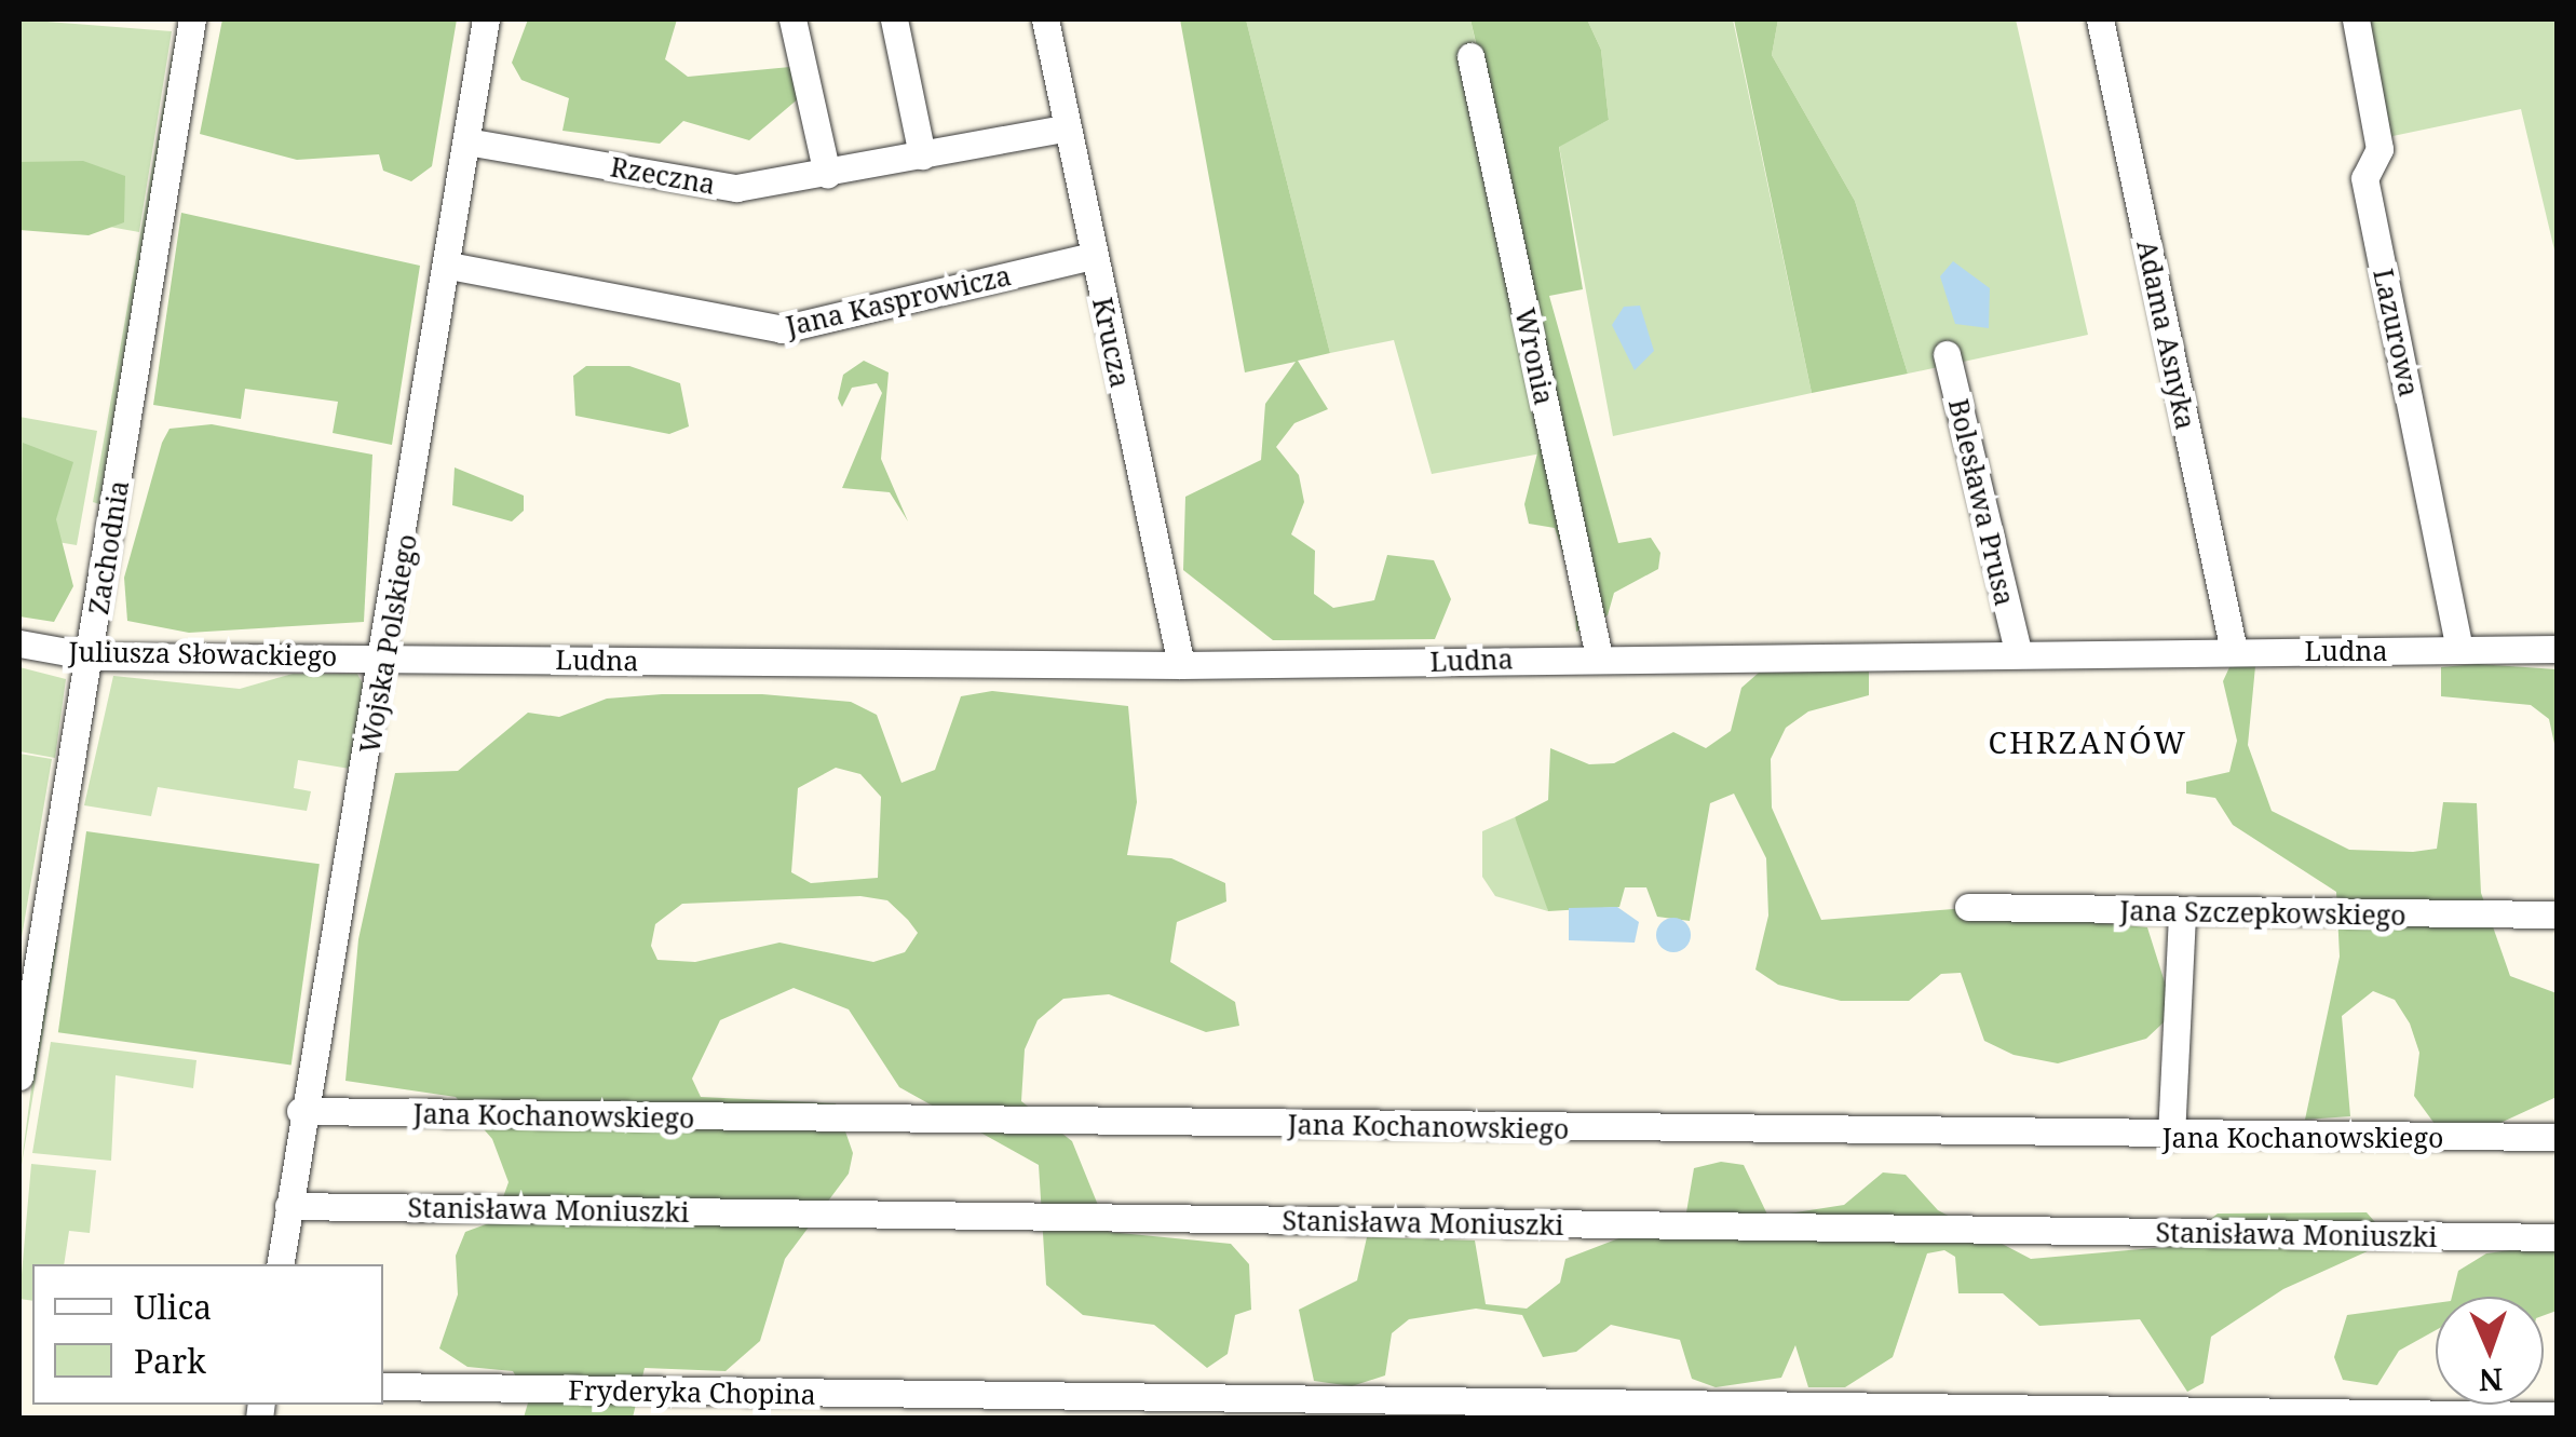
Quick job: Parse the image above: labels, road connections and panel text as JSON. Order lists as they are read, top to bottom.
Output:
{
  "streets": {
    "street": [
      "Rzeczna",
      "Jana Kasprowicza",
      "Lazurowa",
      "Adama Asnyka",
      "Krucza",
      "Wronia",
      "Bolesława Prusa",
      "Zachodnia",
      "Wojska Polskiego",
      "Ludna",
      "Juliusza Słowackiego",
      "Jana Szczepkowskiego",
      "Jana Kochanowskiego",
      "Stanisława Moniuszki",
      "Fryderyka Chopina"
    ]
  },
  "crossings": [
    ["Rzeczna", "Krucza"],
    ["Rzeczna", "Wojska Polskiego"],
    ["Jana Kasprowicza", "Krucza"],
    ["Jana Kasprowicza", "Wojska Polskiego"],
    ["Lazurowa", "Ludna"],
    ["Adama Asnyka", "Ludna"],
    ["Krucza", "Ludna"],
    ["Wronia", "Ludna"],
    ["Bolesława Prusa", "Ludna"],
    ["Zachodnia", "Juliusza Słowackiego"],
    ["Wojska Polskiego", "Ludna"],
    ["Wojska Polskiego", "Juliusza Słowackiego"],
    ["Wojska Polskiego", "Jana Kochanowskiego"],
    ["Wojska Polskiego", "Stanisława Moniuszki"],
    ["Ludna", "Juliusza Słowackiego"]
  ],
  "districts": ["CHRZANÓW"],
  "legend": ["Ulica", "Park"],
  "north": "bottom"
}
